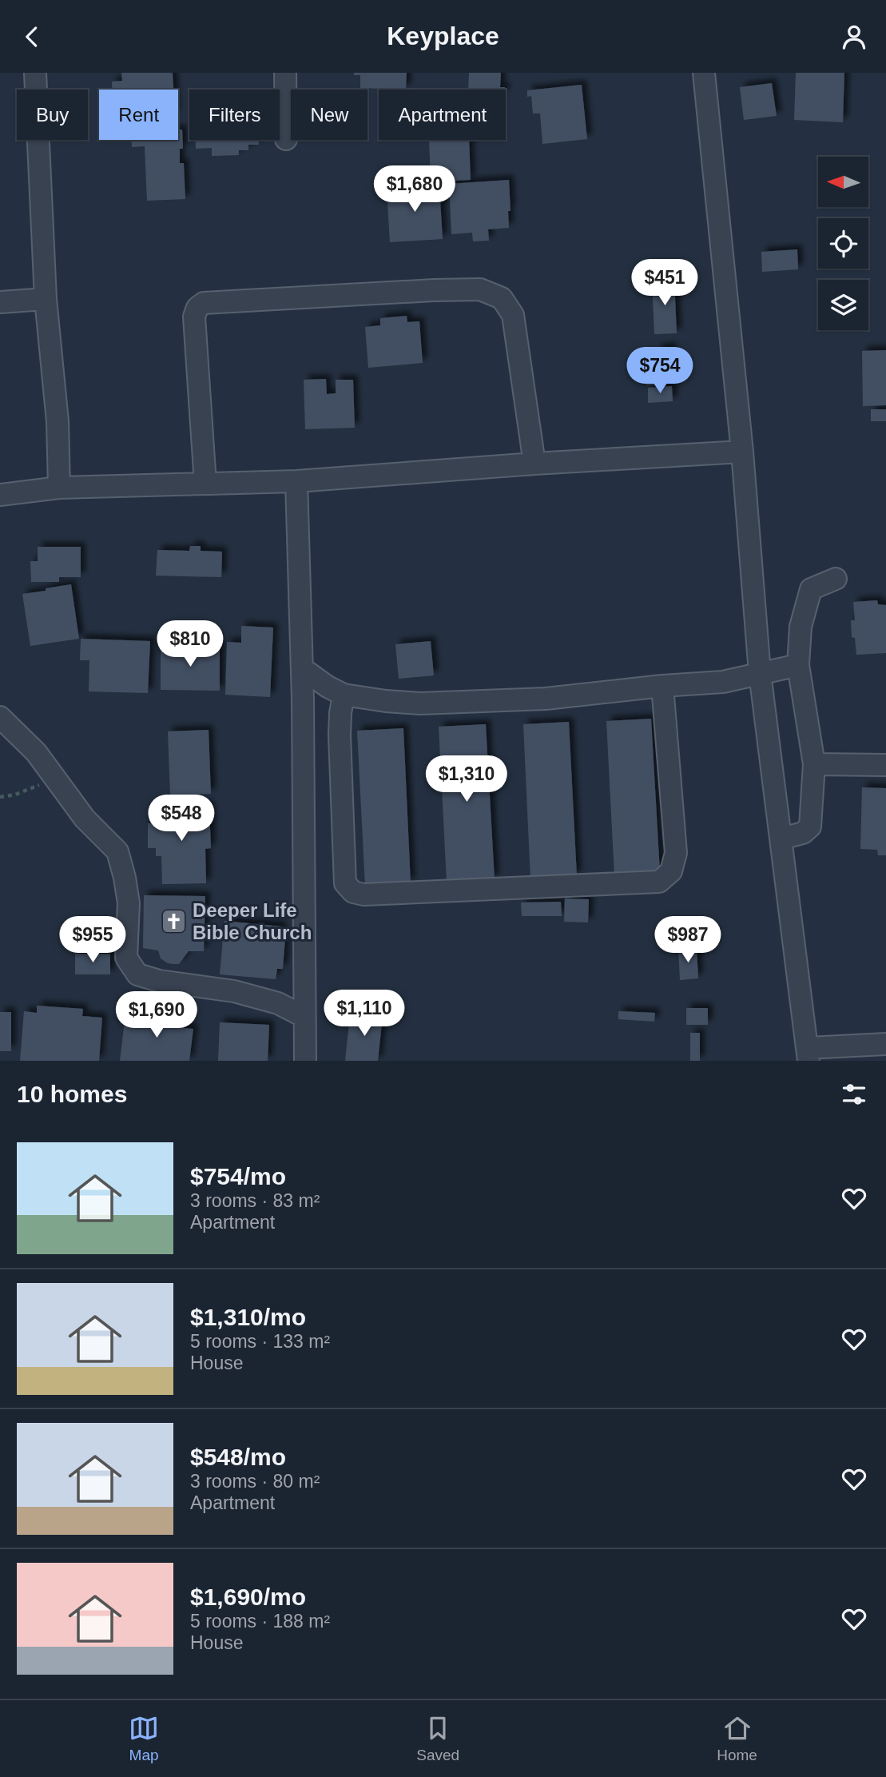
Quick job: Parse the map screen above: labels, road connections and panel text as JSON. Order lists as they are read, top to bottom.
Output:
{
  "places": {
    "church": ["Deeper Life Bible Church"]
  },
  "north": "left",
  "page": {
    "header": "Keyplace",
    "chip": [
      "Buy",
      "Rent",
      "Filters",
      "New",
      "Apartment"
    ],
    "price": [
      "$1,680",
      "$451",
      "$754",
      "$810",
      "$1,310",
      "$548",
      "$955",
      "$987",
      "$1,110",
      "$1,690"
    ],
    "heading": "10 homes",
    "list": [
      {
        "name": "$754/mo",
        "note": "3 rooms · 83 m² · Apartment"
      },
      {
        "name": "$1,310/mo",
        "note": "5 rooms · 133 m² · House"
      },
      {
        "name": "$548/mo",
        "note": "3 rooms · 80 m² · Apartment"
      },
      {
        "name": "$1,690/mo",
        "note": "5 rooms · 188 m² · House"
      }
    ],
    "tabs": ["Map", "Saved", "Home"]
  }
}
